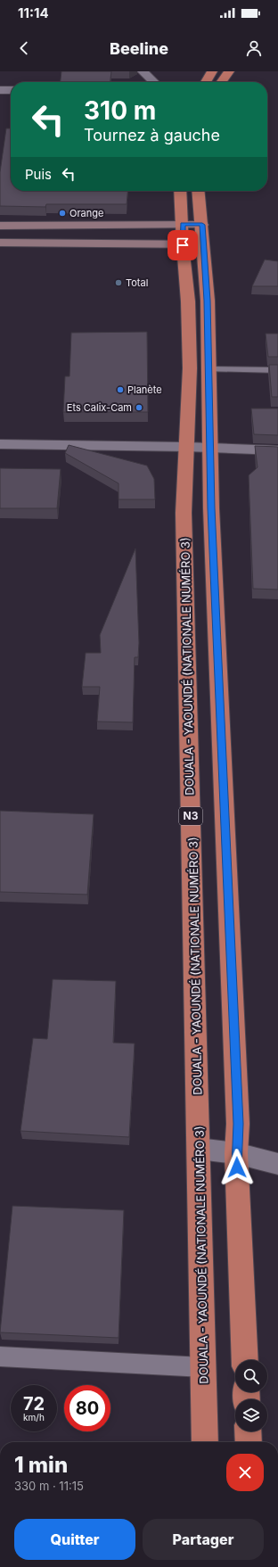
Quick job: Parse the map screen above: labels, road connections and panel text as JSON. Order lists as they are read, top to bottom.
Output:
{
  "streets": {
    "highway": ["DOUALA - YAOUNDÉ (NATIONALE NUMÉRO 3)", "N3"]
  },
  "places": [
    "Orange",
    "Total",
    "Planète",
    "Ets Calix-Cam"
  ],
  "page": {
    "status": "11:14",
    "header": "Beeline",
    "turn": ["310 m", "Tournez à gauche"],
    "then": "Puis",
    "speed": "72 km/h",
    "limit": "80",
    "heading": ["1 min", "330 m · 11:15"],
    "buttons": ["Quitter", "Partager"]
  }
}
